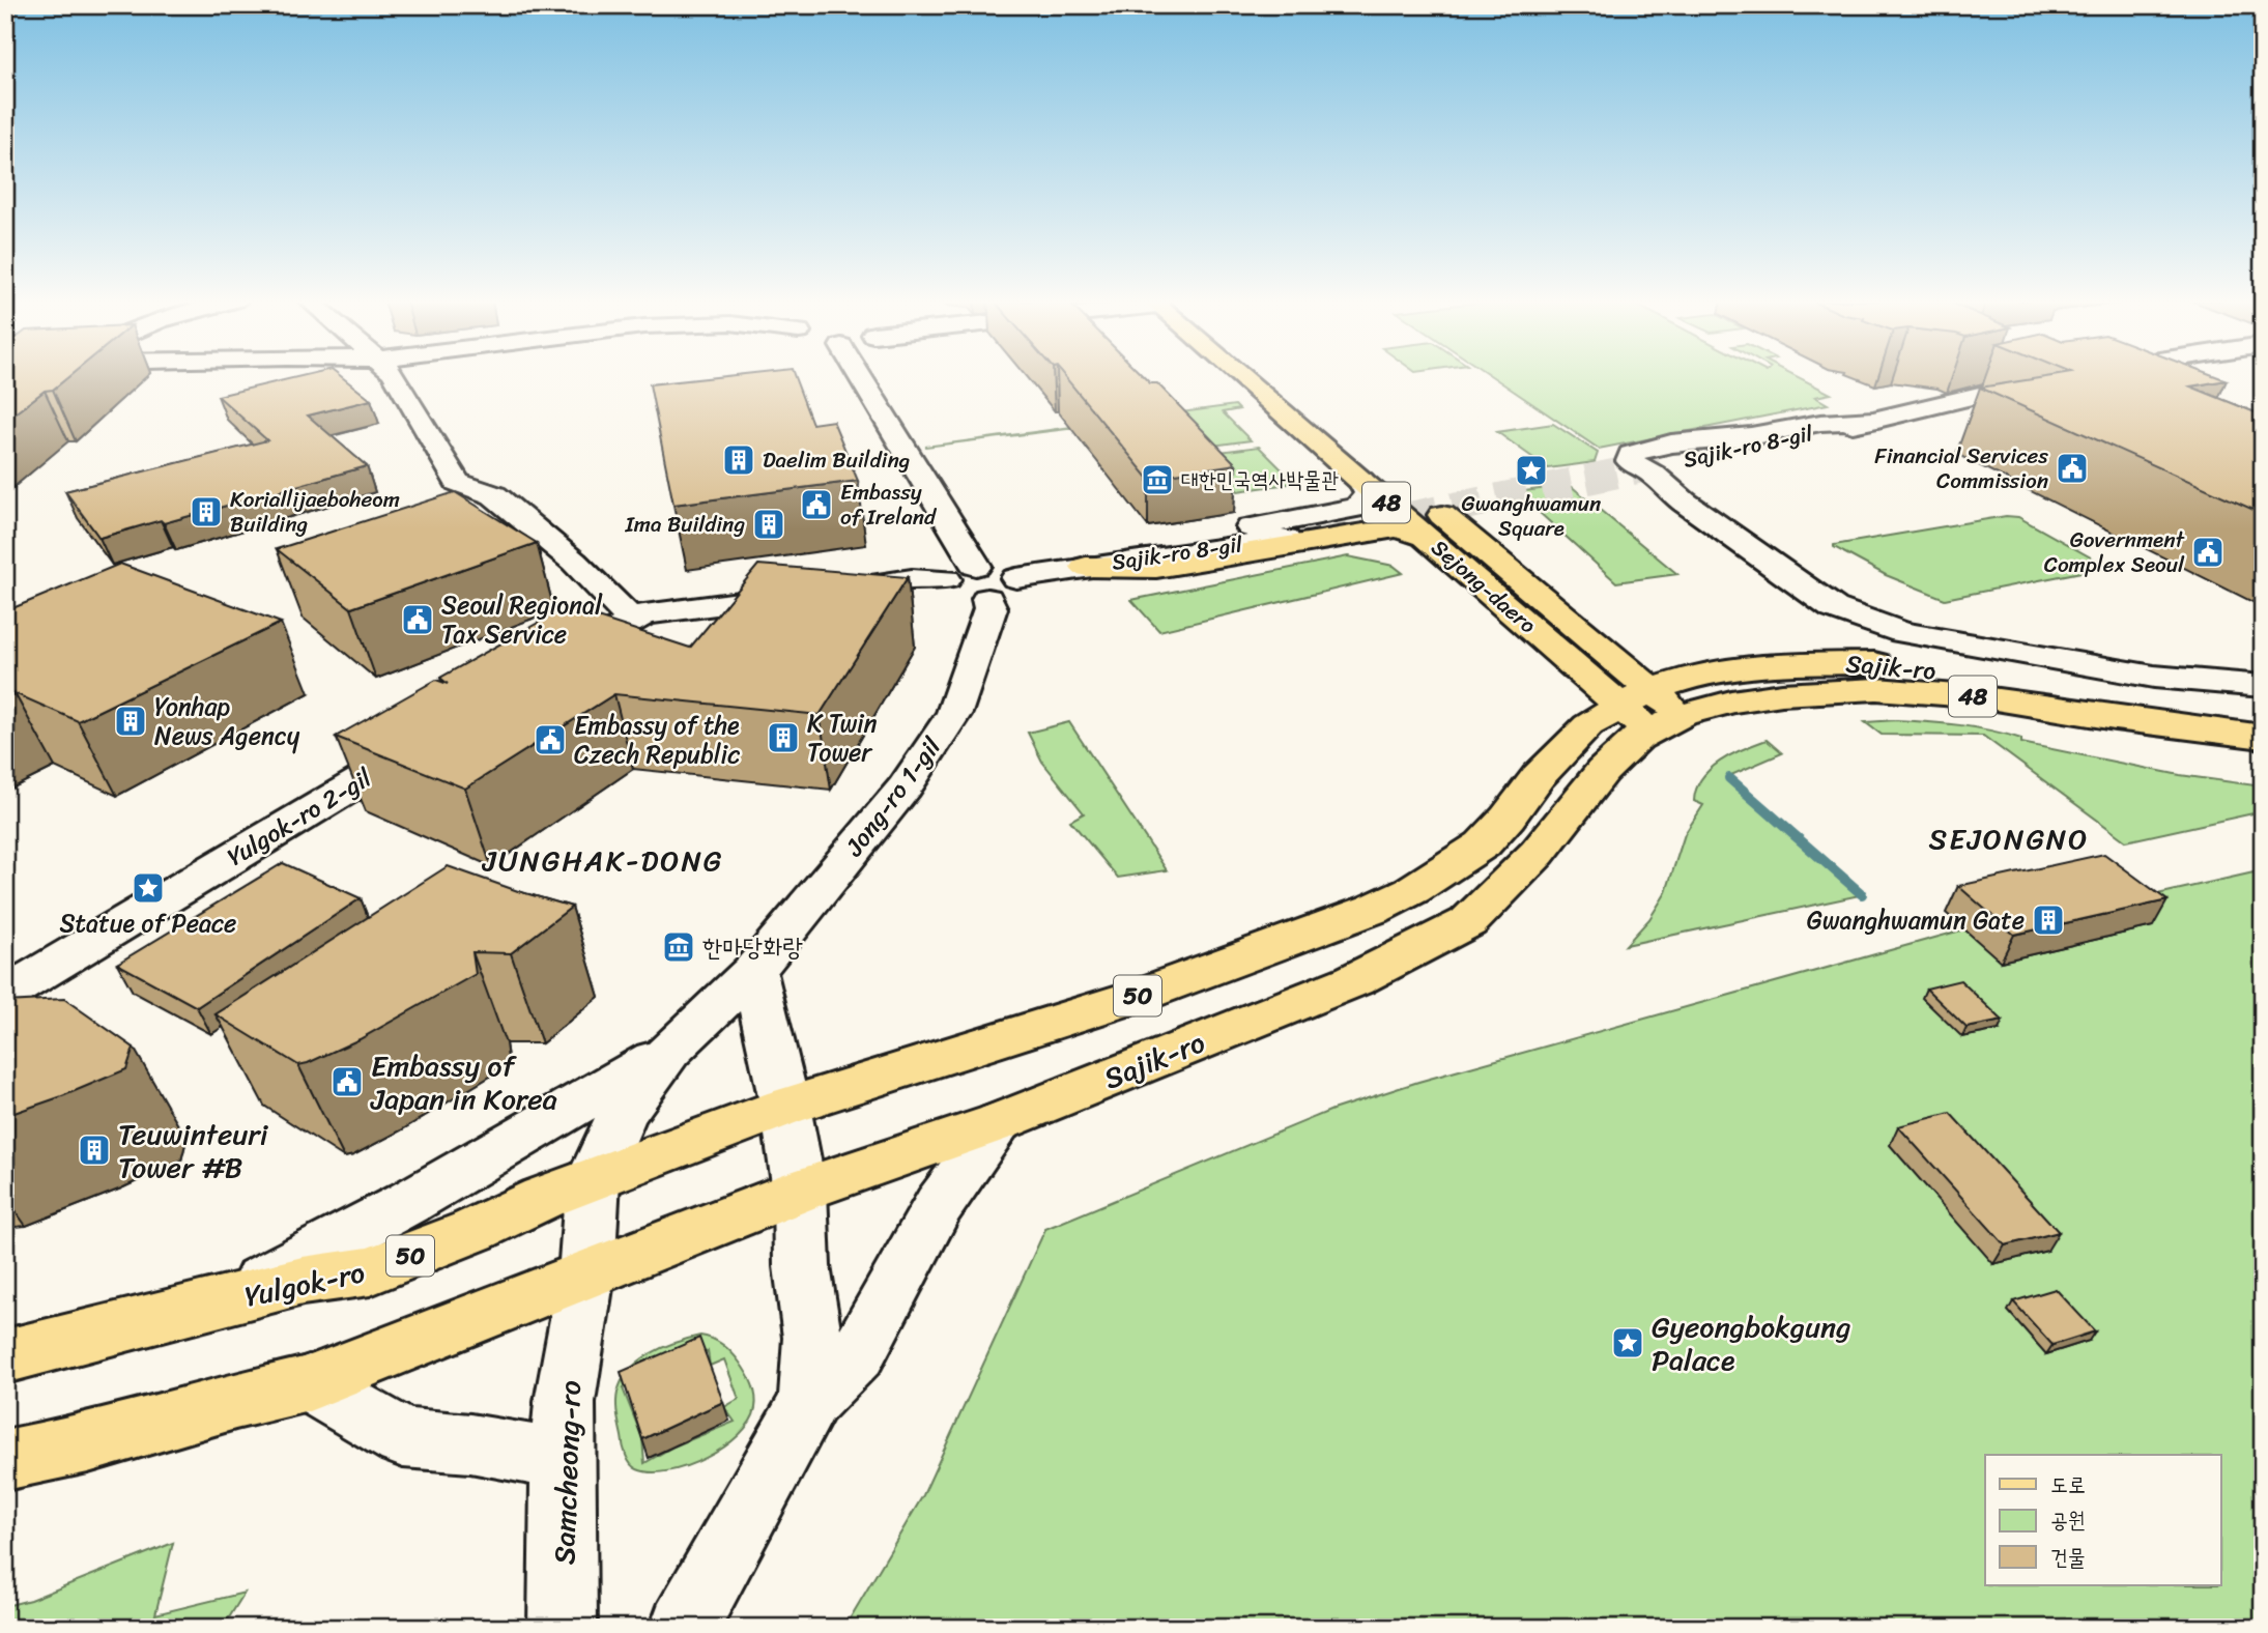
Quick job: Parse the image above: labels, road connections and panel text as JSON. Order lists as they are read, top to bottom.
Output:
{
  "streets": {
    "main road": [
      "48",
      "Sejong-daero",
      "Sajik-ro",
      "50",
      "Yulgok-ro"
    ],
    "street": [
      "Sajik-ro 8-gil",
      "Jong-ro 1-gil",
      "Yulgok-ro 2-gil",
      "Samcheong-ro"
    ]
  },
  "crossings": [
    ["Sajik-ro 8-gil", "Jong-ro 1-gil"],
    ["Sejong-daero", "Sajik-ro"],
    ["Sajik-ro", "Yulgok-ro"],
    ["Sajik-ro", "Samcheong-ro"],
    ["Yulgok-ro", "Samcheong-ro"]
  ],
  "districts": ["SEJONGNO", "JUNGHAK-DONG"],
  "places": {
    "building": [
      "Daelim Building",
      "Koriallijaeboheom Building",
      "Ima Building",
      "Yonhap News Agency",
      "K Twin Tower",
      "Gwanghwamun Gate",
      "Teuwinteuri Tower #B"
    ],
    "public building": [
      "Financial Services Commission",
      "Embassy of Ireland",
      "Government Complex Seoul",
      "Seoul Regional Tax Service",
      "Embassy of the Czech Republic",
      "Embassy of Japan in Korea"
    ],
    "place": ["Gwanghwamun Square", "Statue of Peace", "Gyeongbokgung Palace"],
    "museum": ["대한민국역사박물관", "한마당화랑"]
  },
  "legend": ["도로", "공원", "건물"]
}
